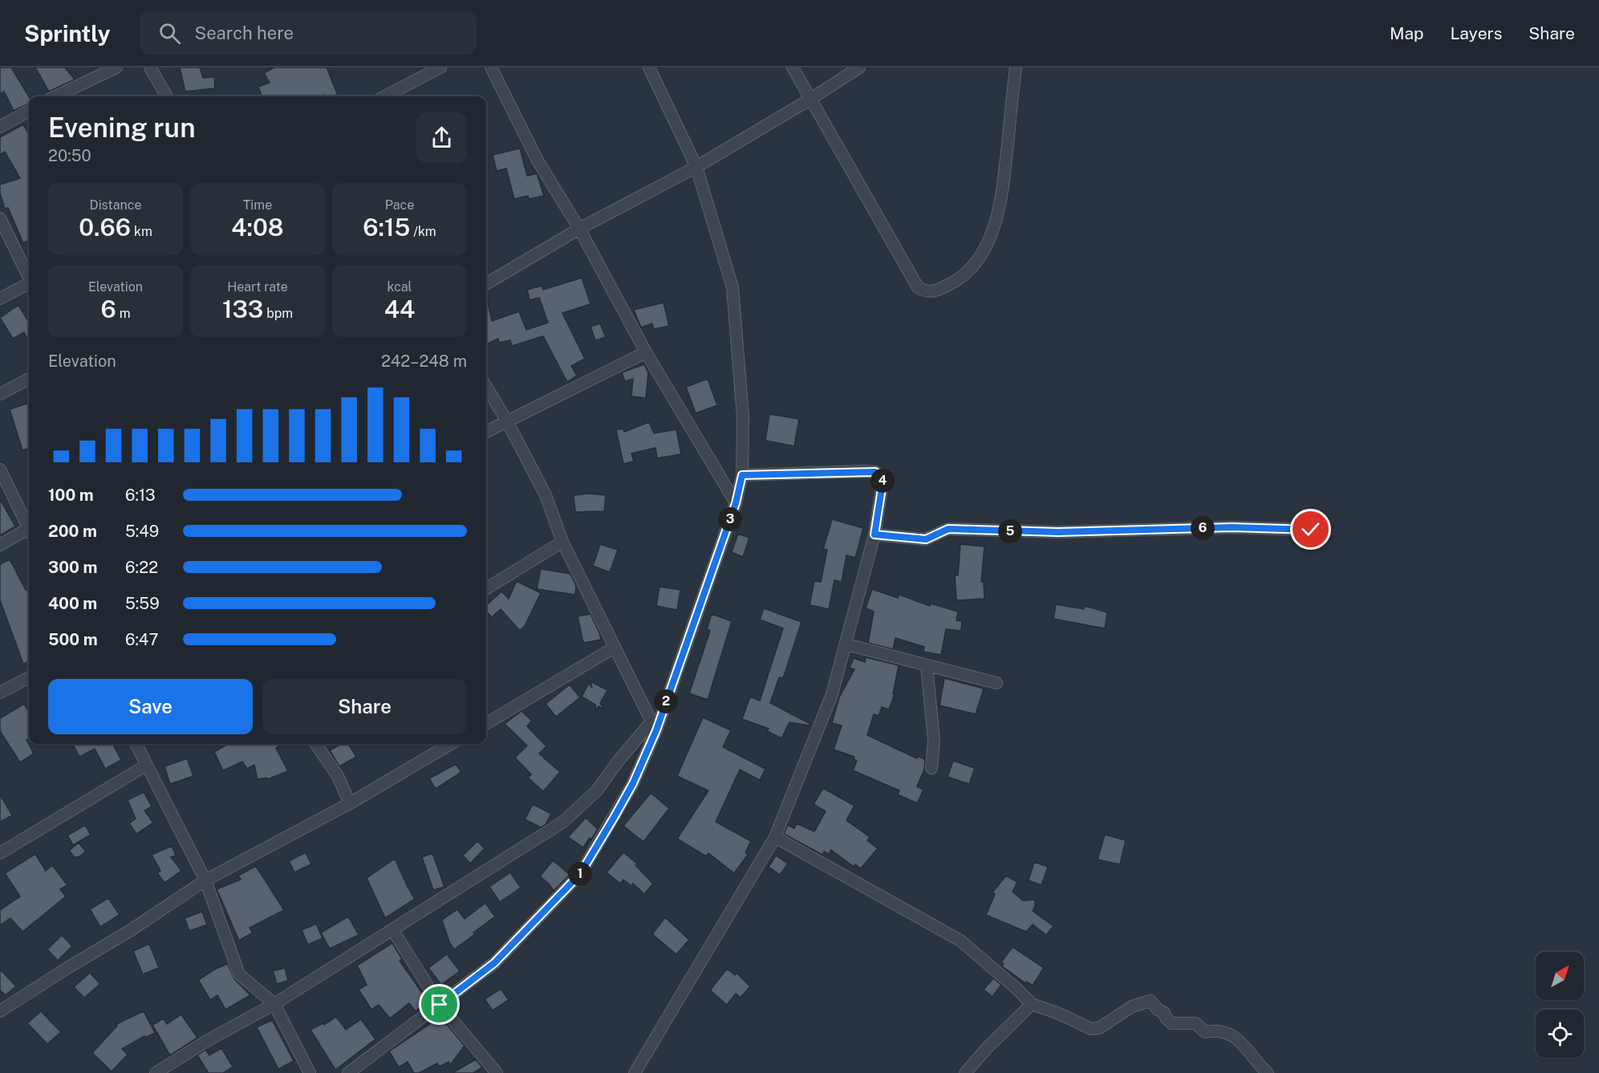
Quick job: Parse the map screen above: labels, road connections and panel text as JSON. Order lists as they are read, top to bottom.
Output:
{
  "north": "top right",
  "page": {
    "header": "Sprintly",
    "search": "Search here",
    "nav": ["Map", "Layers", "Share"],
    "heading": ["Evening run", "20:50"],
    "stats": [
      ["Distance", "0.66 km"],
      ["Time", "4:08"],
      ["Pace", "6:15 /km"],
      ["Elevation", "6 m"],
      ["Heart rate", "133 bpm"],
      ["kcal", "44"]
    ],
    "chart": ["Elevation", "242–248 m"],
    "pins": [
      "4",
      "3",
      "6",
      "5",
      "2",
      "1"
    ],
    "list": [
      {
        "name": "100 m",
        "note": "6:13"
      },
      {
        "name": "200 m",
        "note": "5:49"
      },
      {
        "name": "300 m",
        "note": "6:22"
      },
      {
        "name": "400 m",
        "note": "5:59"
      },
      {
        "name": "500 m",
        "note": "6:47"
      }
    ],
    "buttons": ["Save", "Share"]
  }
}
